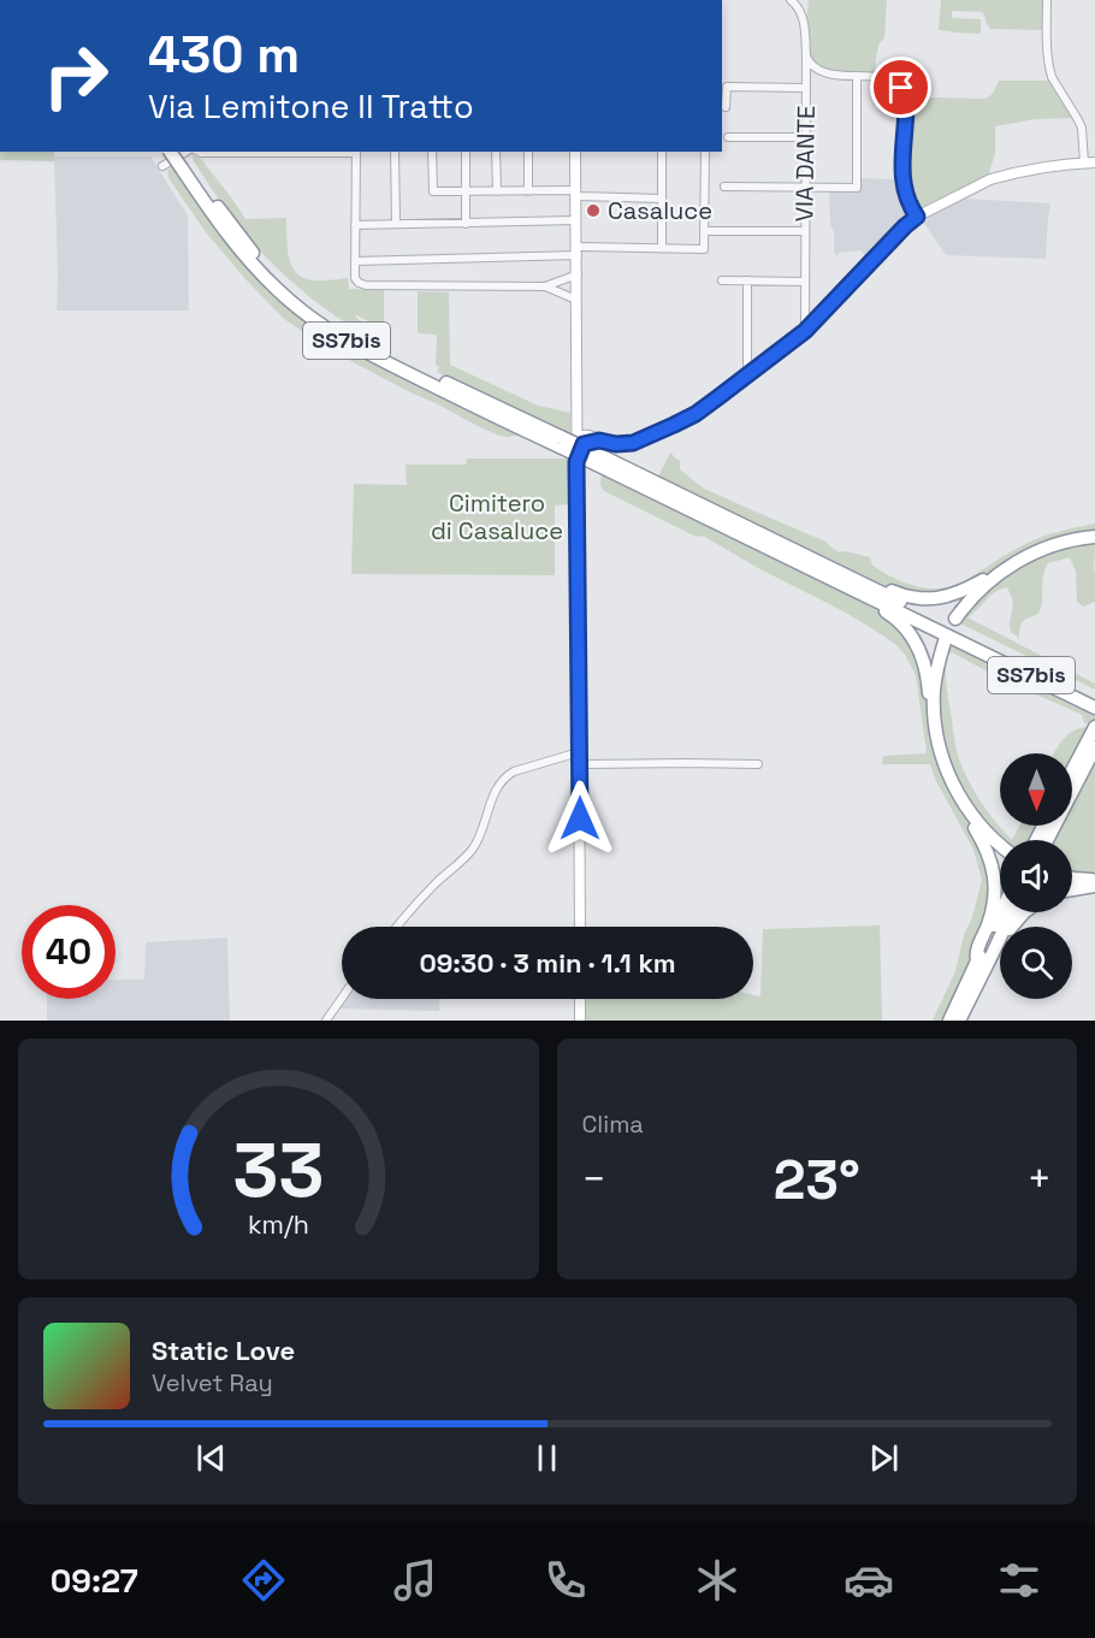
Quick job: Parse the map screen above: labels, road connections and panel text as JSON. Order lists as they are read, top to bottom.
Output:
{
  "streets": {
    "highway": ["SS7bis"],
    "street": ["VIA DANTE"]
  },
  "parks": ["Cimitero di Casaluce"],
  "places": ["Casaluce"],
  "north": "bottom",
  "page": {
    "turn": ["430 m", "Via Lemitone II Tratto"],
    "limit": "40",
    "trip": "09:30 · 3 min · 1.1 km",
    "tile": "Clima",
    "heat": ["−", "23°", "+"],
    "song": ["Static Love", "Velvet Ray"],
    "tabs": "09:27",
    "gauge": ["33", "km/h"]
  }
}
